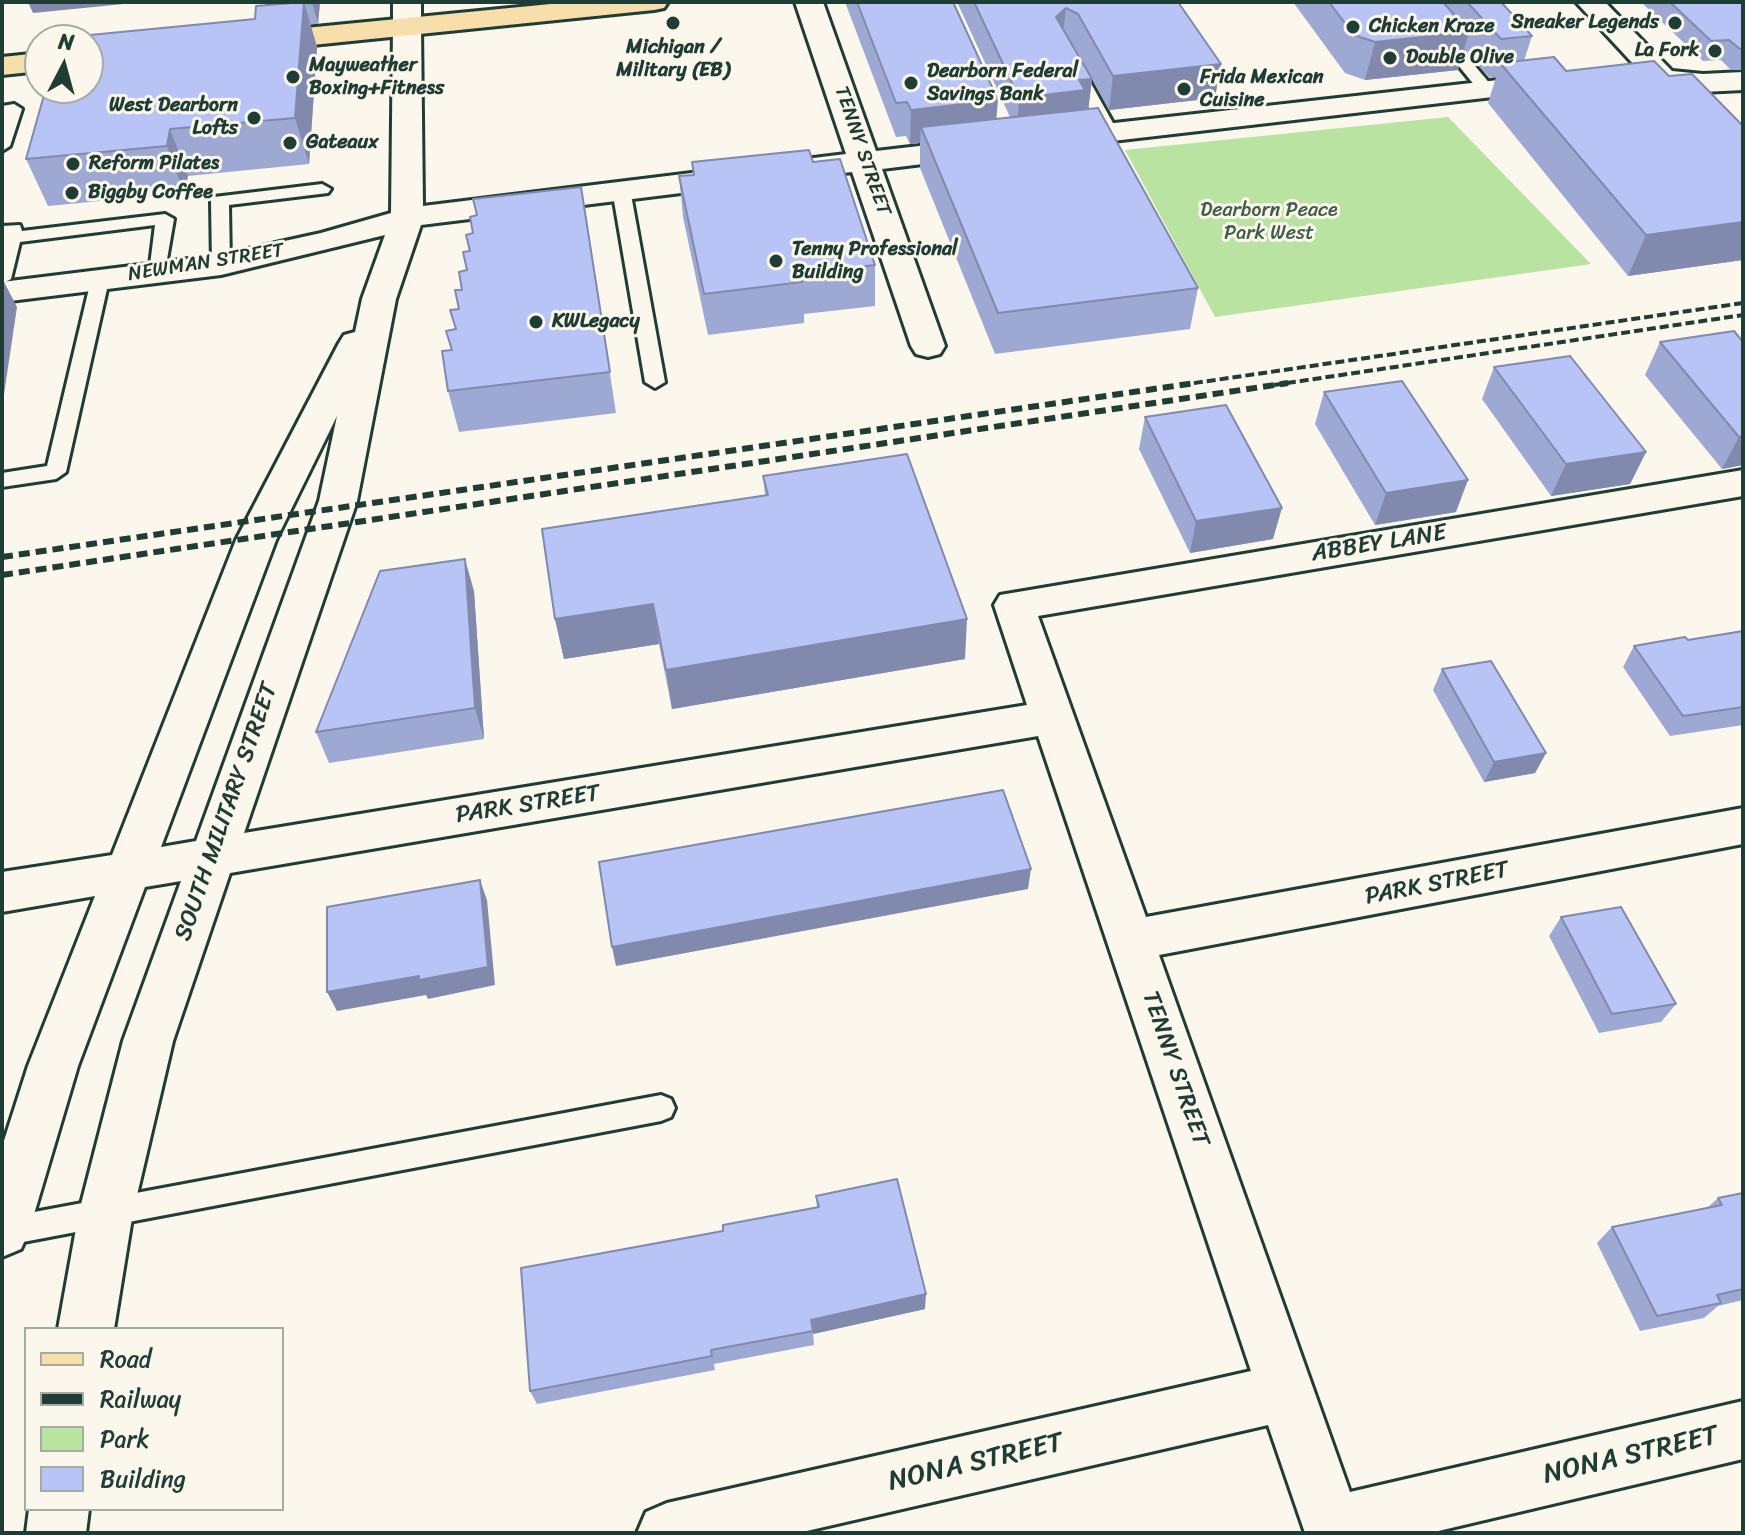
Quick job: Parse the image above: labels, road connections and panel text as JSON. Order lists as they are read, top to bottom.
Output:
{
  "streets": {
    "street": [
      "TENNY STREET",
      "NEWMAN STREET",
      "ABBEY LANE",
      "PARK STREET",
      "SOUTH MILITARY STREET",
      "NONA STREET"
    ]
  },
  "crossings": [
    ["TENNY STREET", "NEWMAN STREET"],
    ["TENNY STREET", "ABBEY LANE"],
    ["TENNY STREET", "PARK STREET"],
    ["TENNY STREET", "NONA STREET"],
    ["NEWMAN STREET", "SOUTH MILITARY STREET"],
    ["PARK STREET", "SOUTH MILITARY STREET"]
  ],
  "parks": ["Dearborn Peace Park West"],
  "places": [
    "Michigan / Military (EB)",
    "Sneaker Legends",
    "Chicken Kraze",
    "La Fork",
    "Double Olive",
    "Mayweather Boxing+Fitness",
    "Dearborn Federal Savings Bank",
    "Frida Mexican Cuisine",
    "West Dearborn Lofts",
    "Gateaux",
    "Reform Pilates",
    "Biggby Coffee",
    "Tenny Professional Building",
    "KWLegacy"
  ],
  "legend": [
    "Road",
    "Railway",
    "Park",
    "Building"
  ],
  "north": "top"
}
